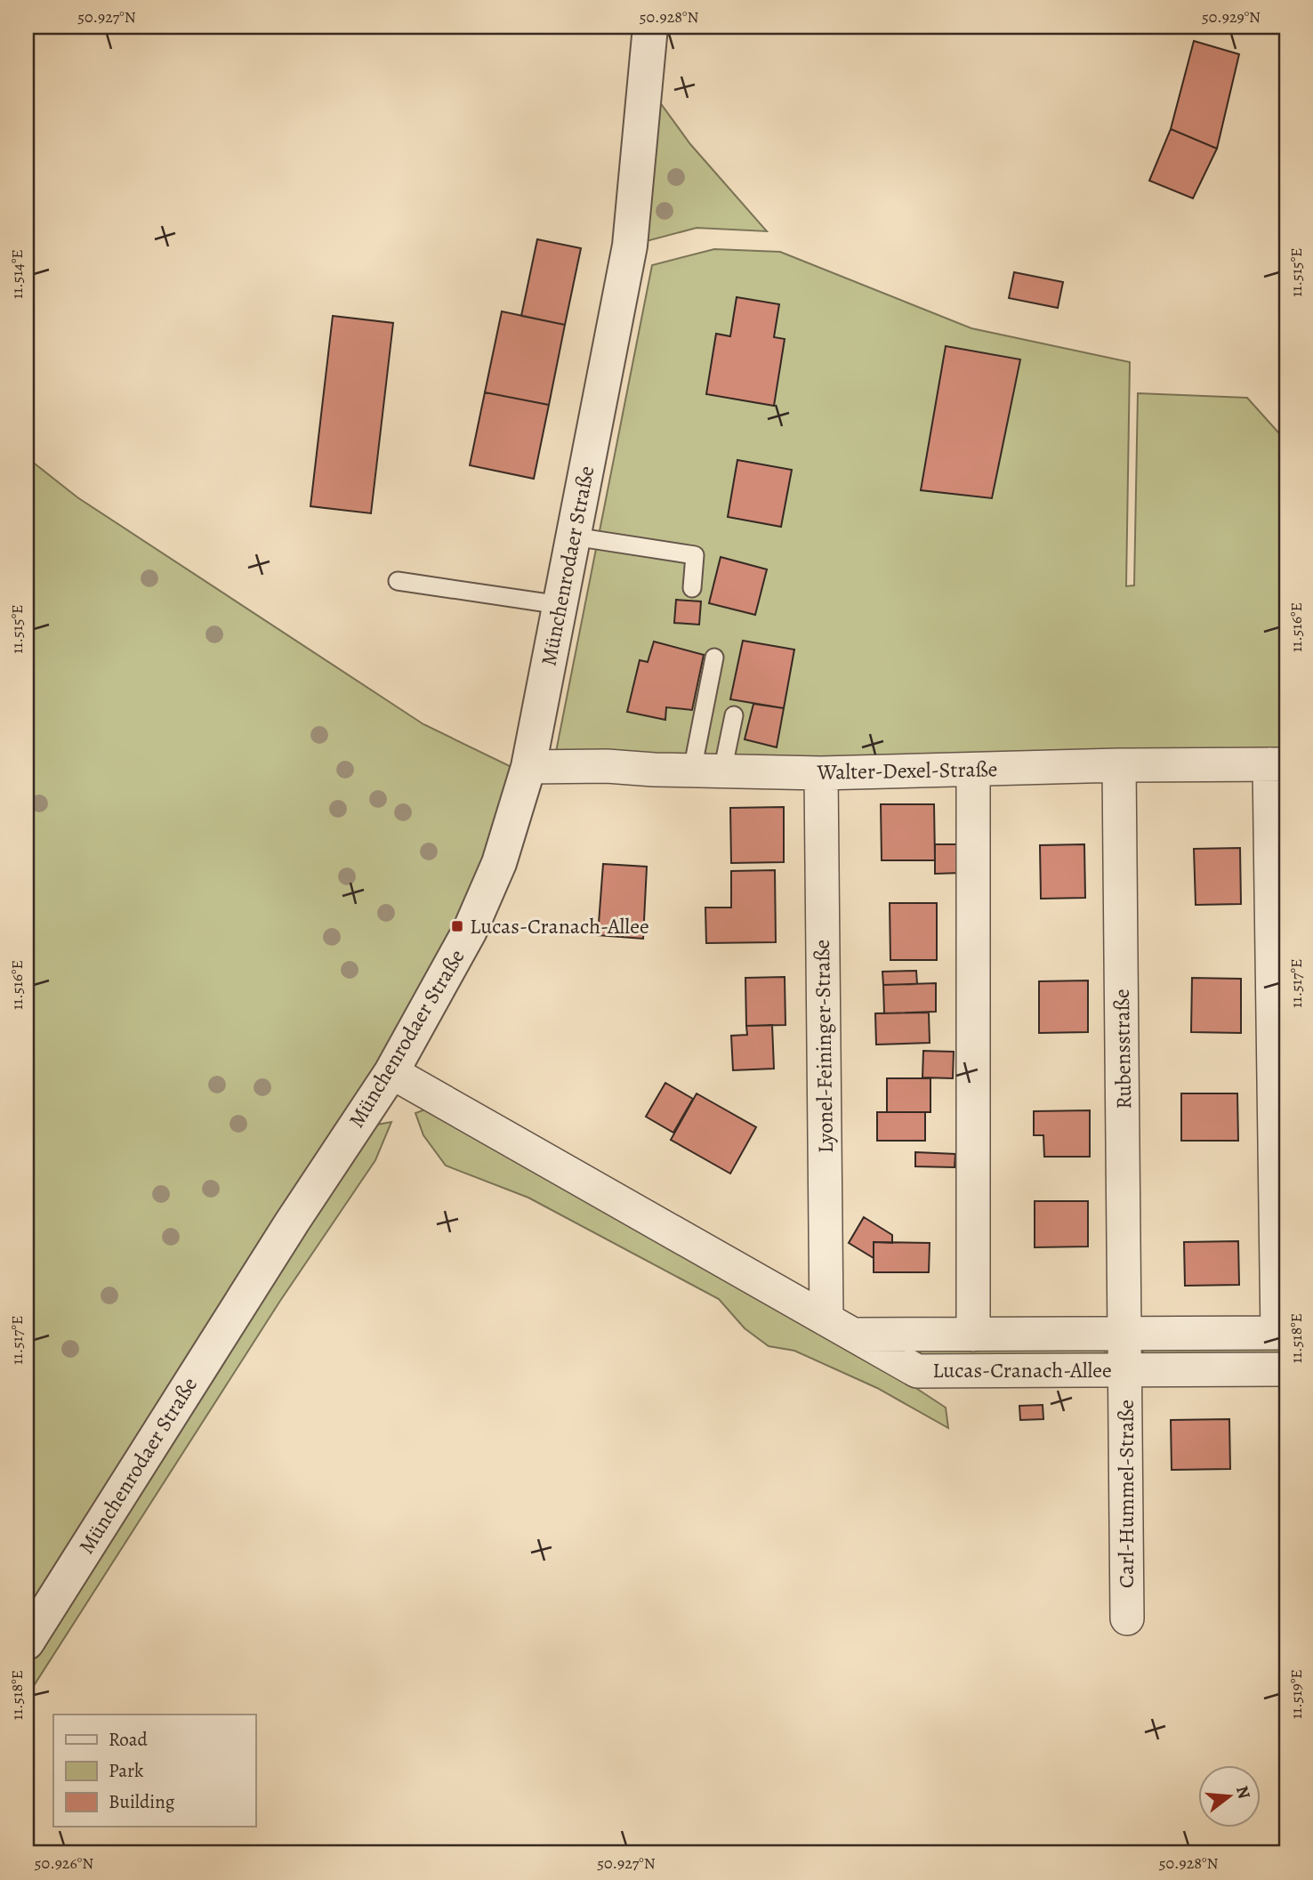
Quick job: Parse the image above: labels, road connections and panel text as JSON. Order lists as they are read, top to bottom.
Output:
{
  "streets": {
    "street": [
      "Münchenrodaer Straße",
      "Walter-Dexel-Straße",
      "Lyonel-Feininger-Straße",
      "Rubensstraße",
      "Lucas-Cranach-Allee",
      "Carl-Hummel-Straße"
    ]
  },
  "crossings": [
    ["Münchenrodaer Straße", "Walter-Dexel-Straße"],
    ["Münchenrodaer Straße", "Lucas-Cranach-Allee"],
    ["Walter-Dexel-Straße", "Lyonel-Feininger-Straße"],
    ["Walter-Dexel-Straße", "Rubensstraße"],
    ["Lyonel-Feininger-Straße", "Lucas-Cranach-Allee"],
    ["Rubensstraße", "Lucas-Cranach-Allee"],
    ["Lucas-Cranach-Allee", "Carl-Hummel-Straße"]
  ],
  "places": {
    "transit": ["Lucas-Cranach-Allee"]
  },
  "legend": ["Road", "Park", "Building"],
  "north": "right",
  "coordinates": [
    "50.927°N",
    "50.928°N",
    "50.929°N",
    "11.515°E",
    "11.514°E",
    "11.516°E",
    "11.517°E",
    "11.518°E",
    "11.519°E",
    "50.926°N"
  ]
}
